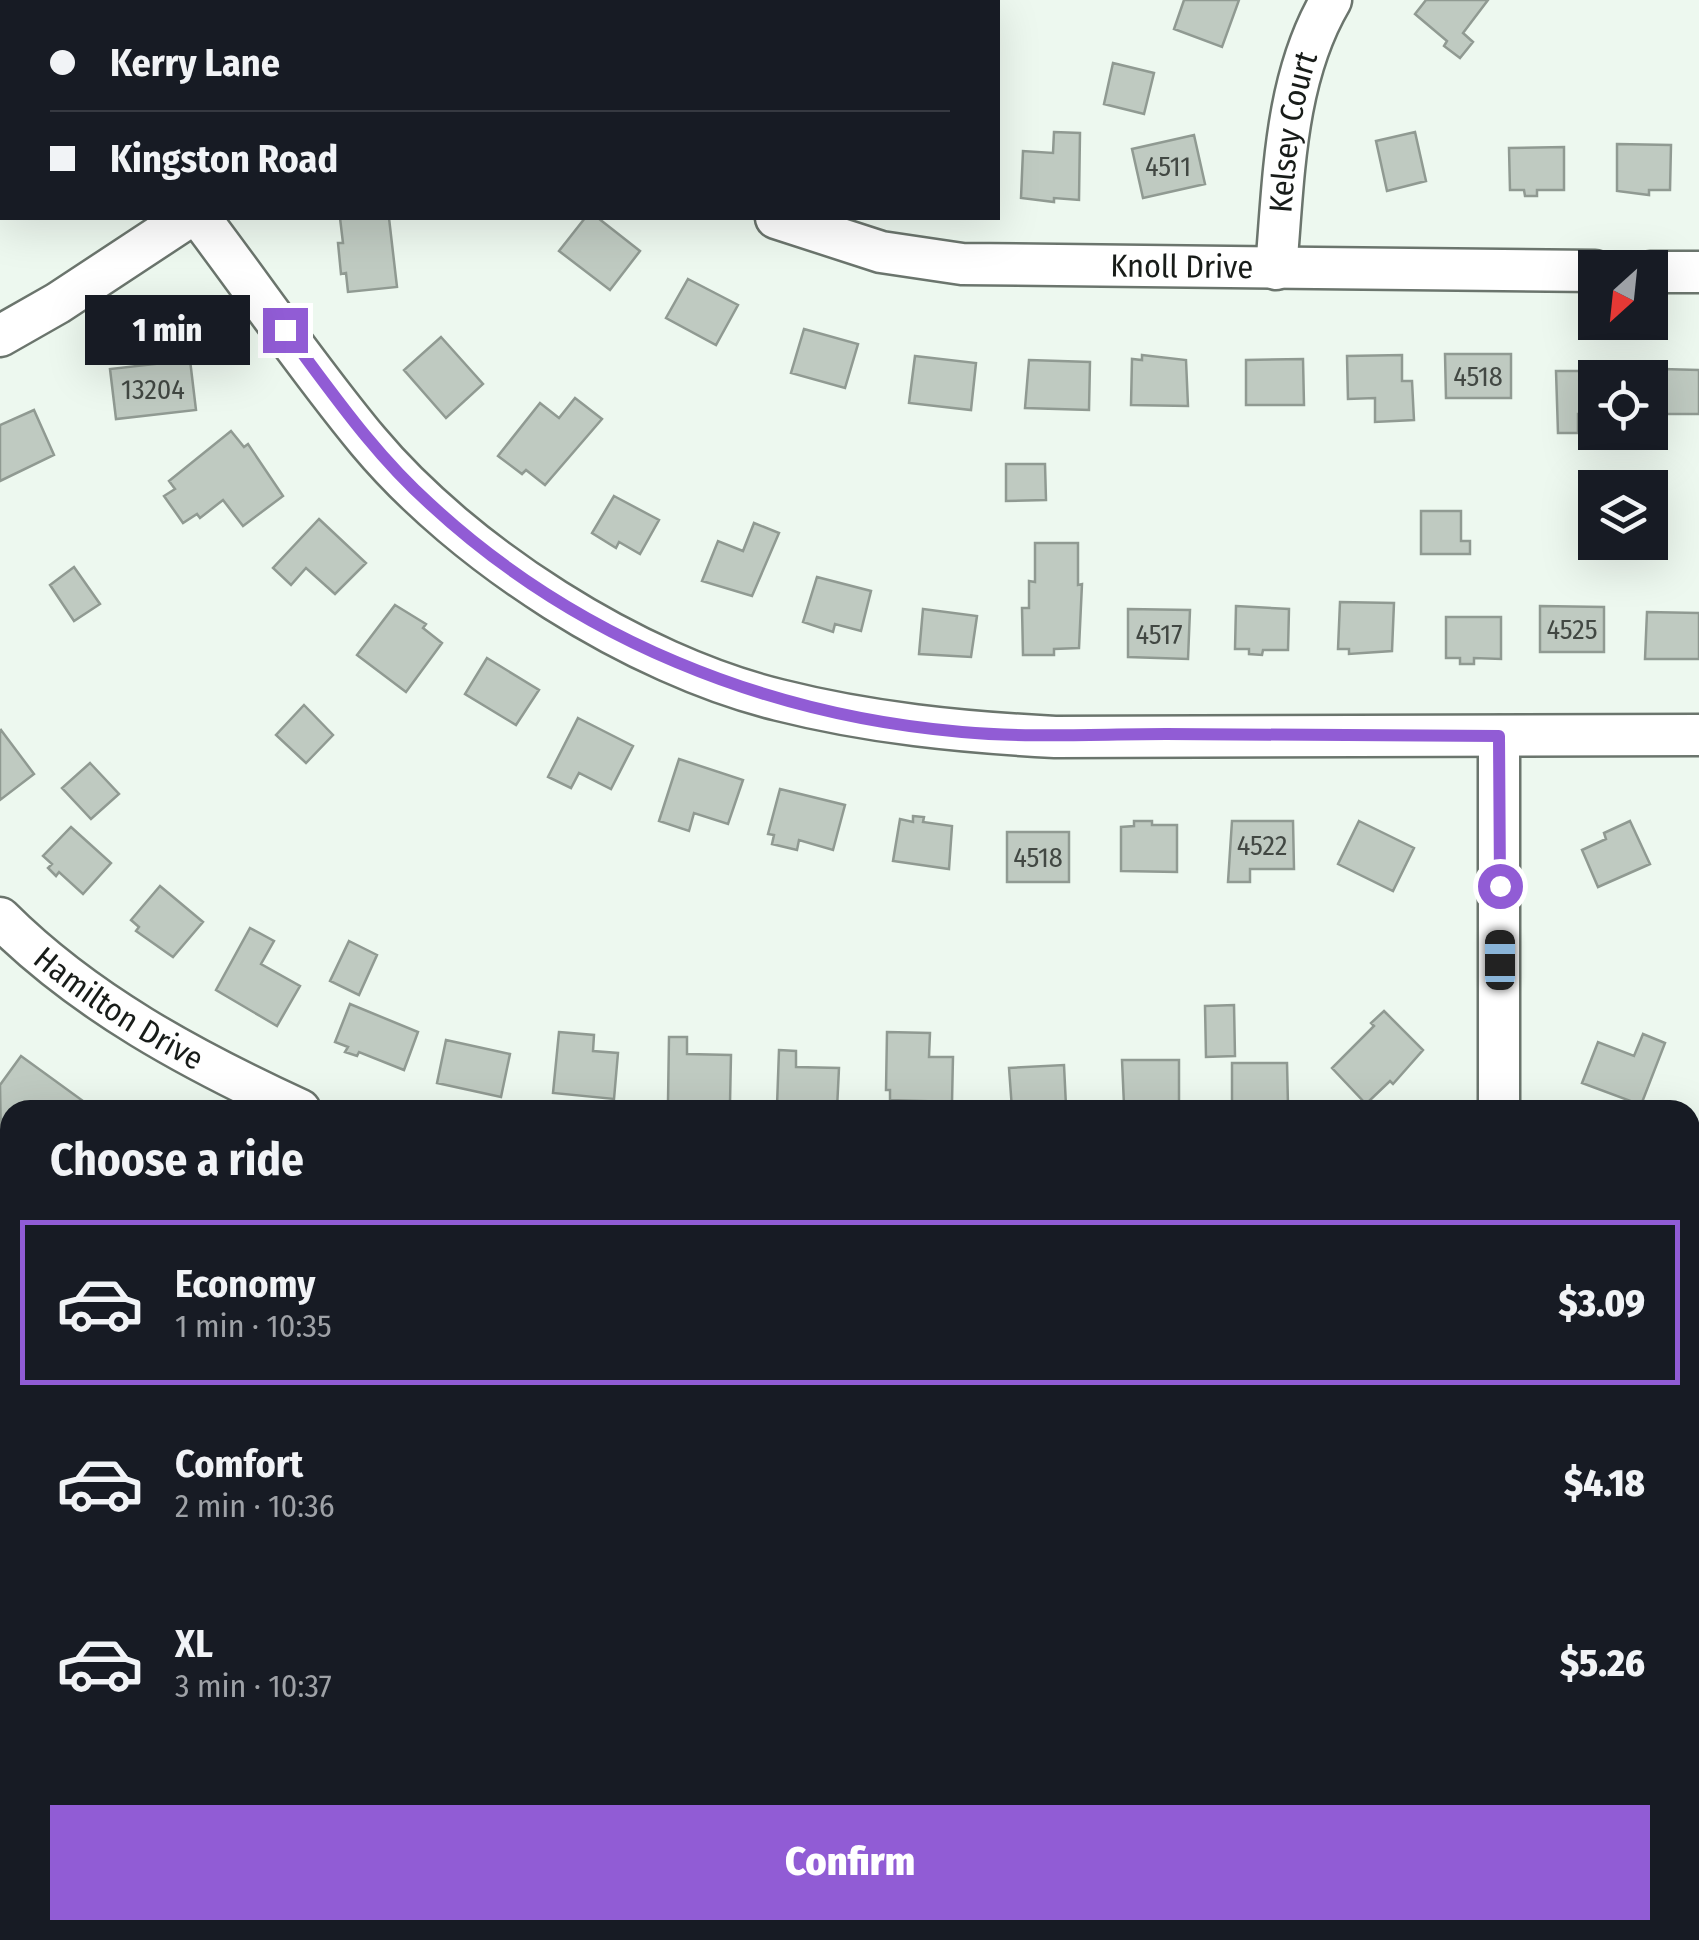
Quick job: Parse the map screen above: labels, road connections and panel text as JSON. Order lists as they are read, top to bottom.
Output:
{
  "streets": {
    "street": ["Kelsey Court", "Knoll Drive", "Hamilton Drive"]
  },
  "crossings": [
    ["Kelsey Court", "Knoll Drive"]
  ],
  "house_numbers": [
    "4511",
    "4518",
    "13204",
    "4525",
    "4517",
    "4522",
    "4518"
  ],
  "north": "bottom left",
  "page": {
    "banner": ["Kerry Lane", "Kingston Road"],
    "bubble": "1 min",
    "heading": "Choose a ride",
    "list": [
      {
        "name": "Economy",
        "note": "1 min · 10:35",
        "value": "$3.09"
      },
      {
        "name": "Comfort",
        "note": "2 min · 10:36",
        "value": "$4.18"
      },
      {
        "name": "XL",
        "note": "3 min · 10:37",
        "value": "$5.26"
      }
    ],
    "buttons": "Confirm"
  }
}
